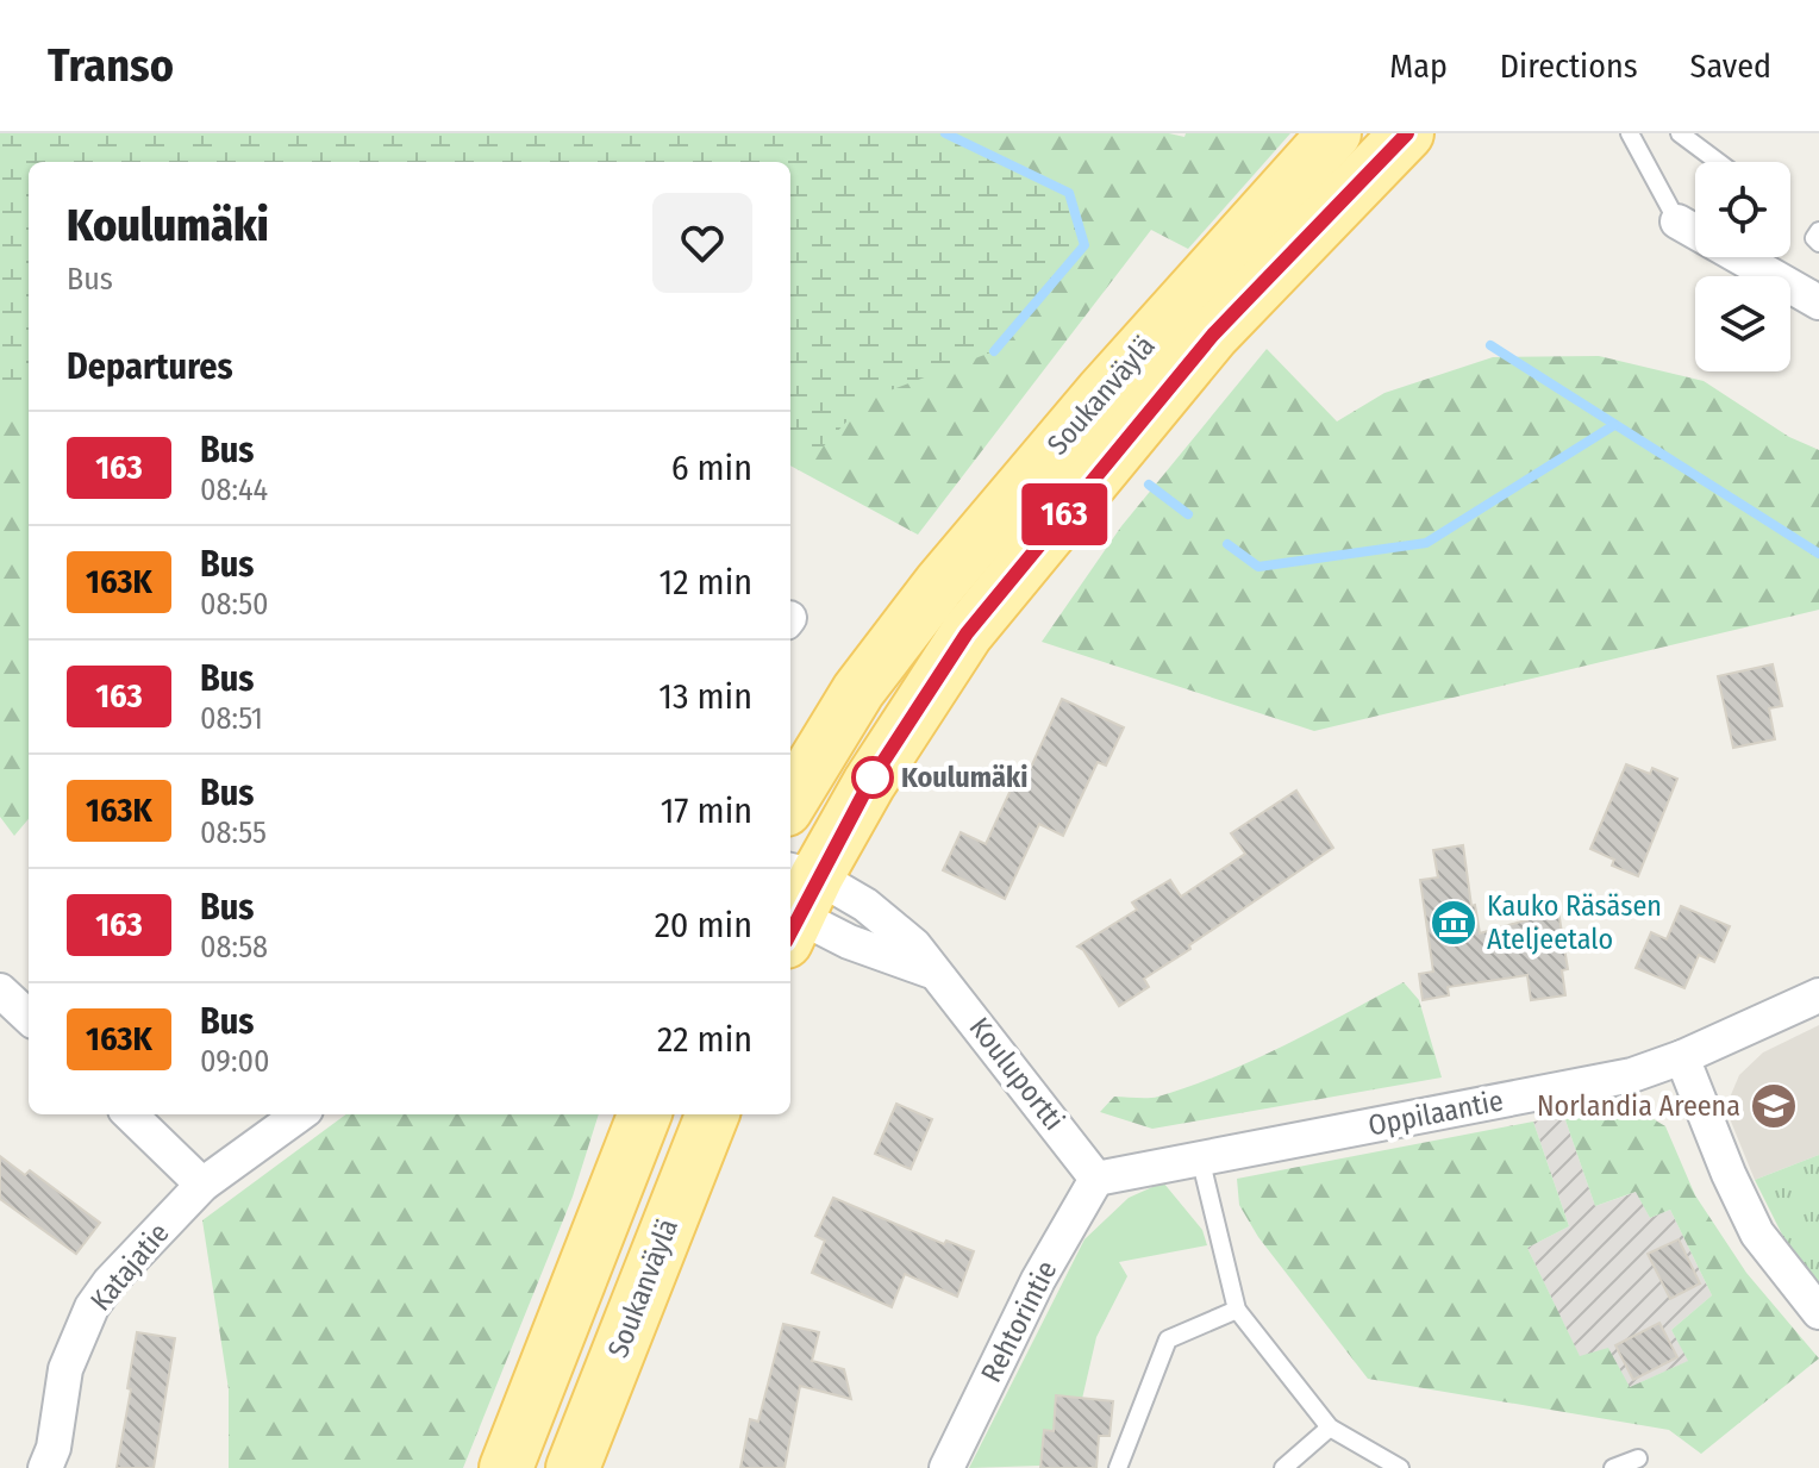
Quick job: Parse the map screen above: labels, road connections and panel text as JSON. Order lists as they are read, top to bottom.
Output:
{
  "streets": {
    "main road": ["Soukanväylä"],
    "street": [
      "Kouluportti",
      "Oppilaantie",
      "Katajatie",
      "Rehtorintie"
    ]
  },
  "crossings": [
    ["Soukanväylä", "Kouluportti"],
    ["Kouluportti", "Oppilaantie"],
    ["Kouluportti", "Rehtorintie"],
    ["Oppilaantie", "Rehtorintie"]
  ],
  "places": {
    "other": ["Koulumäki"],
    "museum": ["Kauko Räsäsen Ateljeetalo"],
    "school or university": ["Norlandia Areena"]
  },
  "lines": ["bus line 163"],
  "page": {
    "header": "Transo",
    "nav": ["Map", "Directions", "Saved"],
    "on_map": "163",
    "heading": [
      ["Koulumäki", "Bus"],
      "Departures"
    ],
    "list": [
      {
        "mark": "163",
        "name": "Bus",
        "note": "08:44",
        "value": "6 min"
      },
      {
        "mark": "163K",
        "name": "Bus",
        "note": "08:50",
        "value": "12 min"
      },
      {
        "mark": "163",
        "name": "Bus",
        "note": "08:51",
        "value": "13 min"
      },
      {
        "mark": "163K",
        "name": "Bus",
        "note": "08:55",
        "value": "17 min"
      },
      {
        "mark": "163",
        "name": "Bus",
        "note": "08:58",
        "value": "20 min"
      },
      {
        "mark": "163K",
        "name": "Bus",
        "note": "09:00",
        "value": "22 min"
      }
    ]
  }
}
